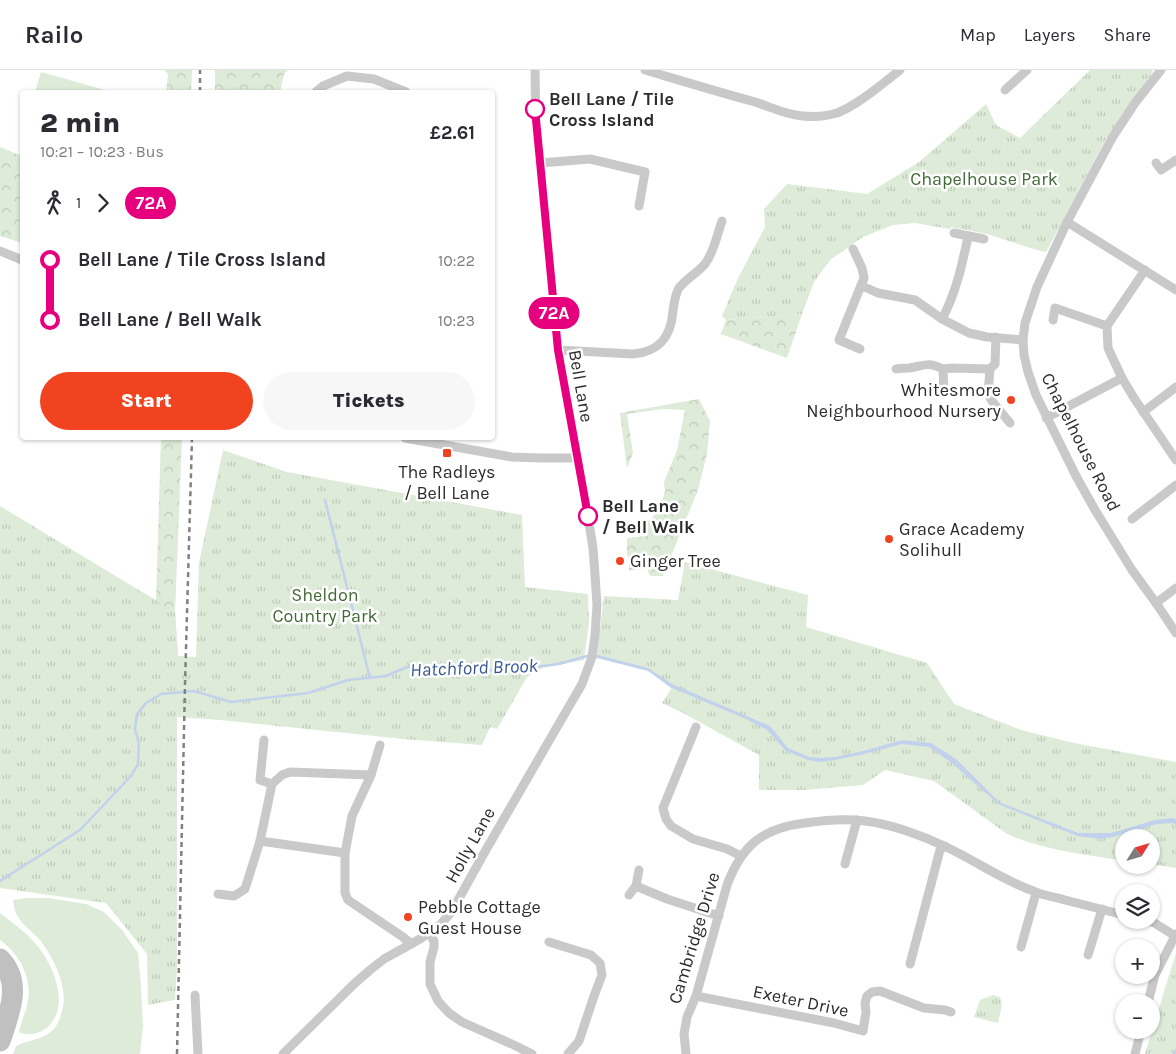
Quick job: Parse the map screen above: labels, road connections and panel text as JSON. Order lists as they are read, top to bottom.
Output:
{
  "streets": {
    "street": [
      "Bell Lane",
      "Chapelhouse Road",
      "Holly Lane",
      "Cambridge Drive",
      "Exeter Drive"
    ]
  },
  "crossings": [
    ["Bell Lane", "Holly Lane"],
    ["Cambridge Drive", "Exeter Drive"]
  ],
  "water": ["Hatchford Brook"],
  "parks": ["Chapelhouse Park", "Sheldon Country Park"],
  "places": {
    "other": [
      "Bell Lane / Tile Cross Island",
      "Whitesmore Neighbourhood Nursery",
      "Bell Lane / Bell Walk",
      "Grace Academy Solihull",
      "Ginger Tree",
      "Pebble Cottage Guest House"
    ],
    "transit": ["The Radleys / Bell Lane"]
  },
  "lines": ["bus line 72A"],
  "north": "top right",
  "page": {
    "header": "Railo",
    "nav": ["Map", "Layers", "Share"],
    "on_map": "72A",
    "heading": ["2 min", "10:21 – 10:23 · Bus", "£2.61"],
    "legs": ["1", "72A"],
    "list": [
      {
        "name": "Bell Lane / Tile Cross Island",
        "value": "10:22"
      },
      {
        "name": "Bell Lane / Bell Walk",
        "value": "10:23"
      }
    ],
    "buttons": ["Start", "Tickets"],
    "map_buttons": ["+", "−"]
  }
}
